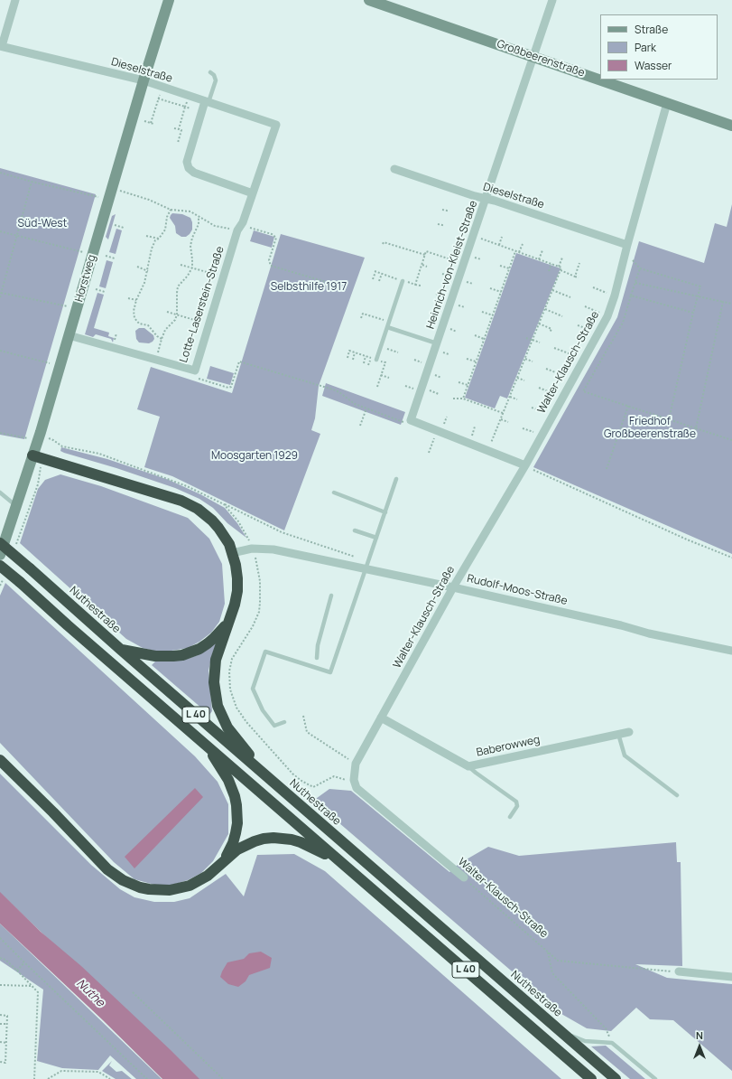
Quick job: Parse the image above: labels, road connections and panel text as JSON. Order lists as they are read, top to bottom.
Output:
{
  "streets": {
    "highway": ["Nuthestraße", "L 40"],
    "street": [
      "Großbeerenstraße",
      "Dieselstraße",
      "Heinrich-von-Kleist-Straße",
      "Horstweg",
      "Lotte-Laserstein-Straße",
      "Walter-Klausch-Straße",
      "Rudolf-Moos-Straße",
      "Baberowweg"
    ]
  },
  "crossings": [
    ["Großbeerenstraße", "Heinrich-von-Kleist-Straße"],
    ["Großbeerenstraße", "Walter-Klausch-Straße"],
    ["Dieselstraße", "Heinrich-von-Kleist-Straße"],
    ["Dieselstraße", "Horstweg"],
    ["Dieselstraße", "Lotte-Laserstein-Straße"],
    ["Dieselstraße", "Walter-Klausch-Straße"],
    ["Heinrich-von-Kleist-Straße", "Walter-Klausch-Straße"],
    ["Horstweg", "Lotte-Laserstein-Straße"],
    ["Walter-Klausch-Straße", "Rudolf-Moos-Straße"],
    ["Walter-Klausch-Straße", "Baberowweg"]
  ],
  "water": ["Nuthe"],
  "parks": [
    "Süd-West",
    "Selbsthilfe 1917",
    "Friedhof Großbeerenstraße",
    "Moosgarten 1929"
  ],
  "legend": ["Straße", "Park", "Wasser"],
  "north": "top"
}
